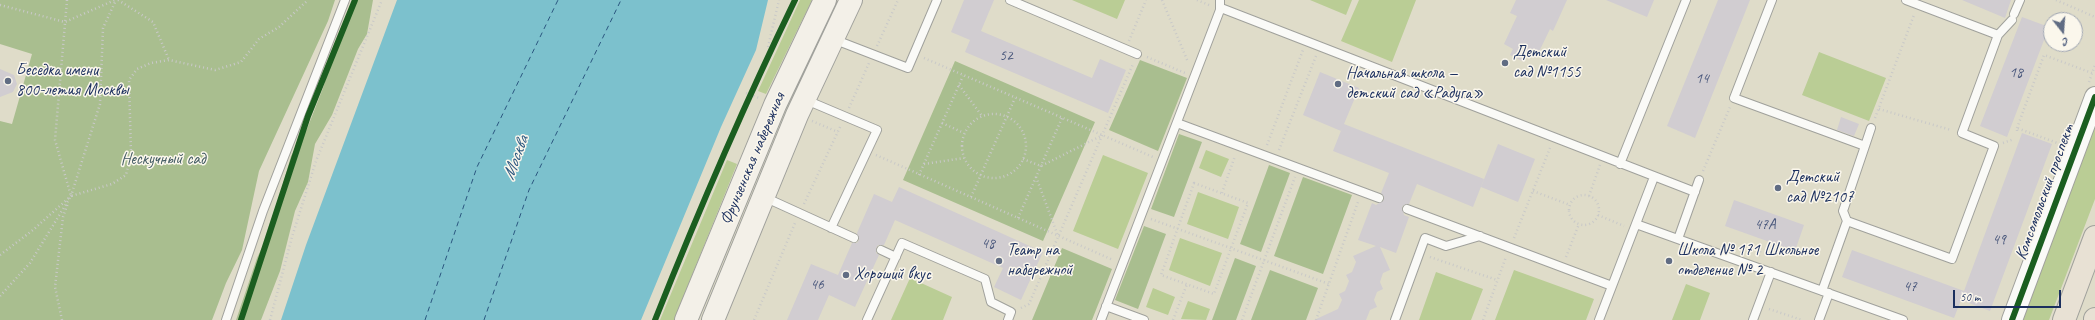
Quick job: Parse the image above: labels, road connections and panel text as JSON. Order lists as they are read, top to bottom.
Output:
{
  "streets": {
    "main road": ["Фрунзенская набережная"],
    "street": ["Комсомольский проспект"]
  },
  "water": ["Москва"],
  "parks": ["Нескучный сад"],
  "places": [
    "Детский сад №1155",
    "Беседка имени 800-летия Москвы",
    "Начальная школа — детский сад «Радуга»",
    "Детский сад №2107",
    "Театр на набережной",
    "Школа № 171 Школьное отделение № 2",
    "Хороший вкус"
  ],
  "house_numbers": [
    "52",
    "18",
    "14",
    "47А",
    "49",
    "48",
    "46",
    "47"
  ],
  "scale_bar": "50 m",
  "north": "bottom"
}
